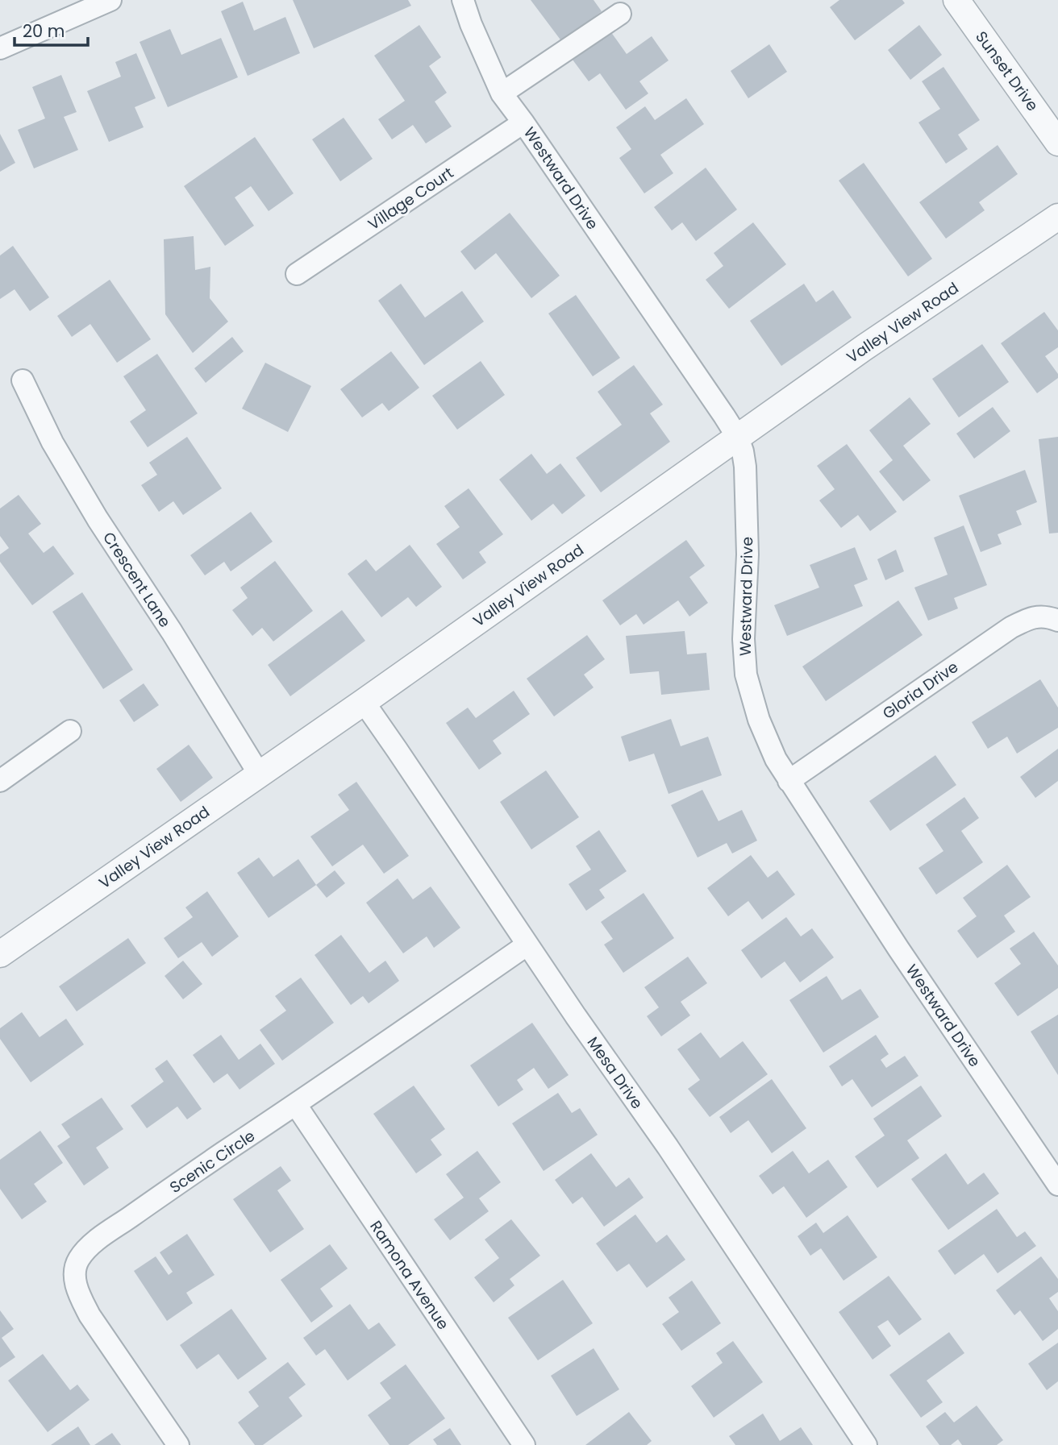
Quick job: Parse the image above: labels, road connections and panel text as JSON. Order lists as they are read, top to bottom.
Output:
{
  "streets": {
    "street": [
      "Sunset Drive",
      "Westward Drive",
      "Village Court",
      "Valley View Road",
      "Crescent Lane",
      "Gloria Drive",
      "Mesa Drive",
      "Scenic Circle",
      "Ramona Avenue"
    ]
  },
  "crossings": [
    ["Westward Drive", "Village Court"],
    ["Westward Drive", "Valley View Road"],
    ["Westward Drive", "Gloria Drive"],
    ["Valley View Road", "Crescent Lane"],
    ["Valley View Road", "Mesa Drive"],
    ["Mesa Drive", "Scenic Circle"],
    ["Scenic Circle", "Ramona Avenue"]
  ],
  "scale_bar": "20 m"
}
